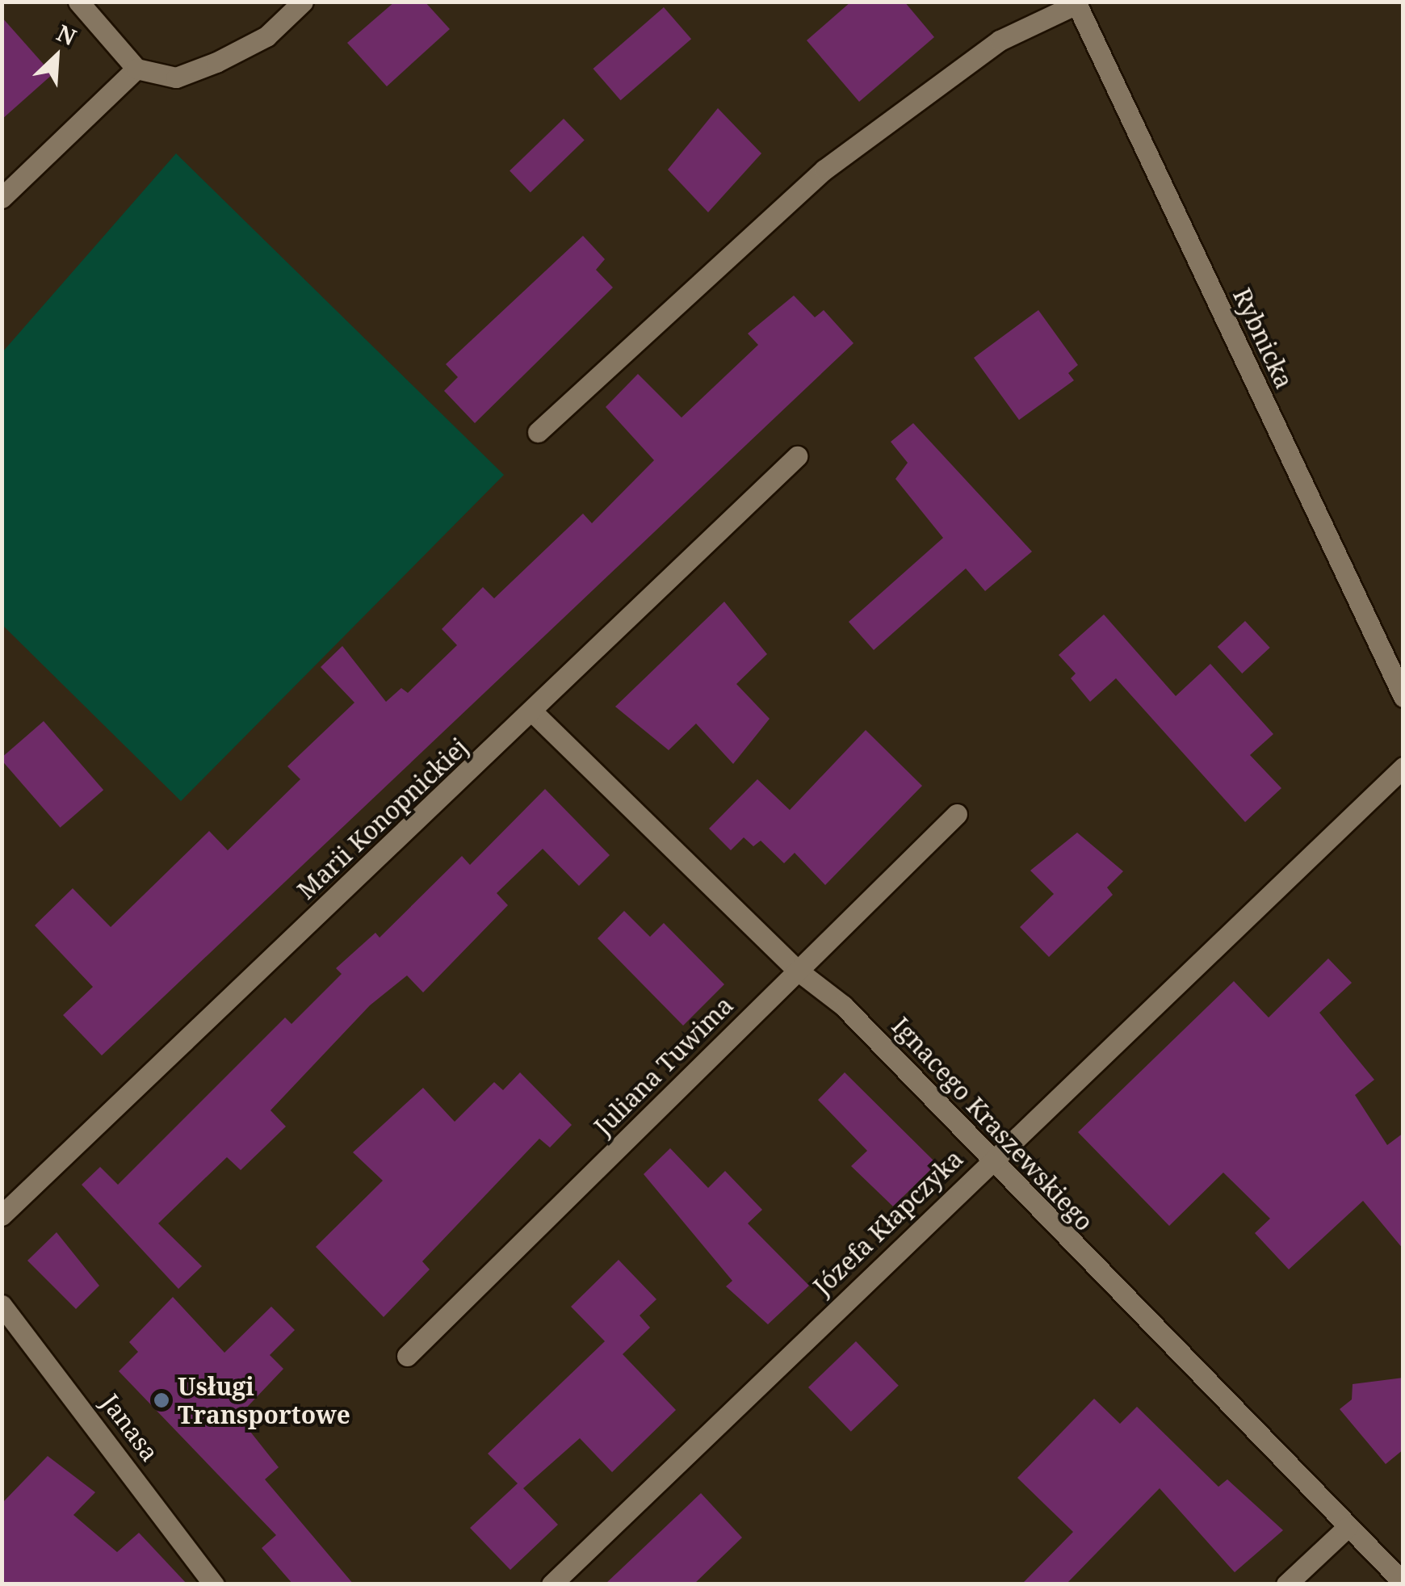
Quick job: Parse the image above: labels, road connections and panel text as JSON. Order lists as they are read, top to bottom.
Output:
{
  "streets": {
    "street": [
      "Rybnicka",
      "Marii Konopnickiej",
      "Juliana Tuwima",
      "Ignacego Kraszewskiego",
      "Józefa Kłapczyka",
      "Janasa"
    ]
  },
  "crossings": [
    ["Marii Konopnickiej", "Ignacego Kraszewskiego"],
    ["Juliana Tuwima", "Ignacego Kraszewskiego"],
    ["Ignacego Kraszewskiego", "Józefa Kłapczyka"]
  ],
  "places": ["Usługi Transportowe"],
  "north": "top right"
}
